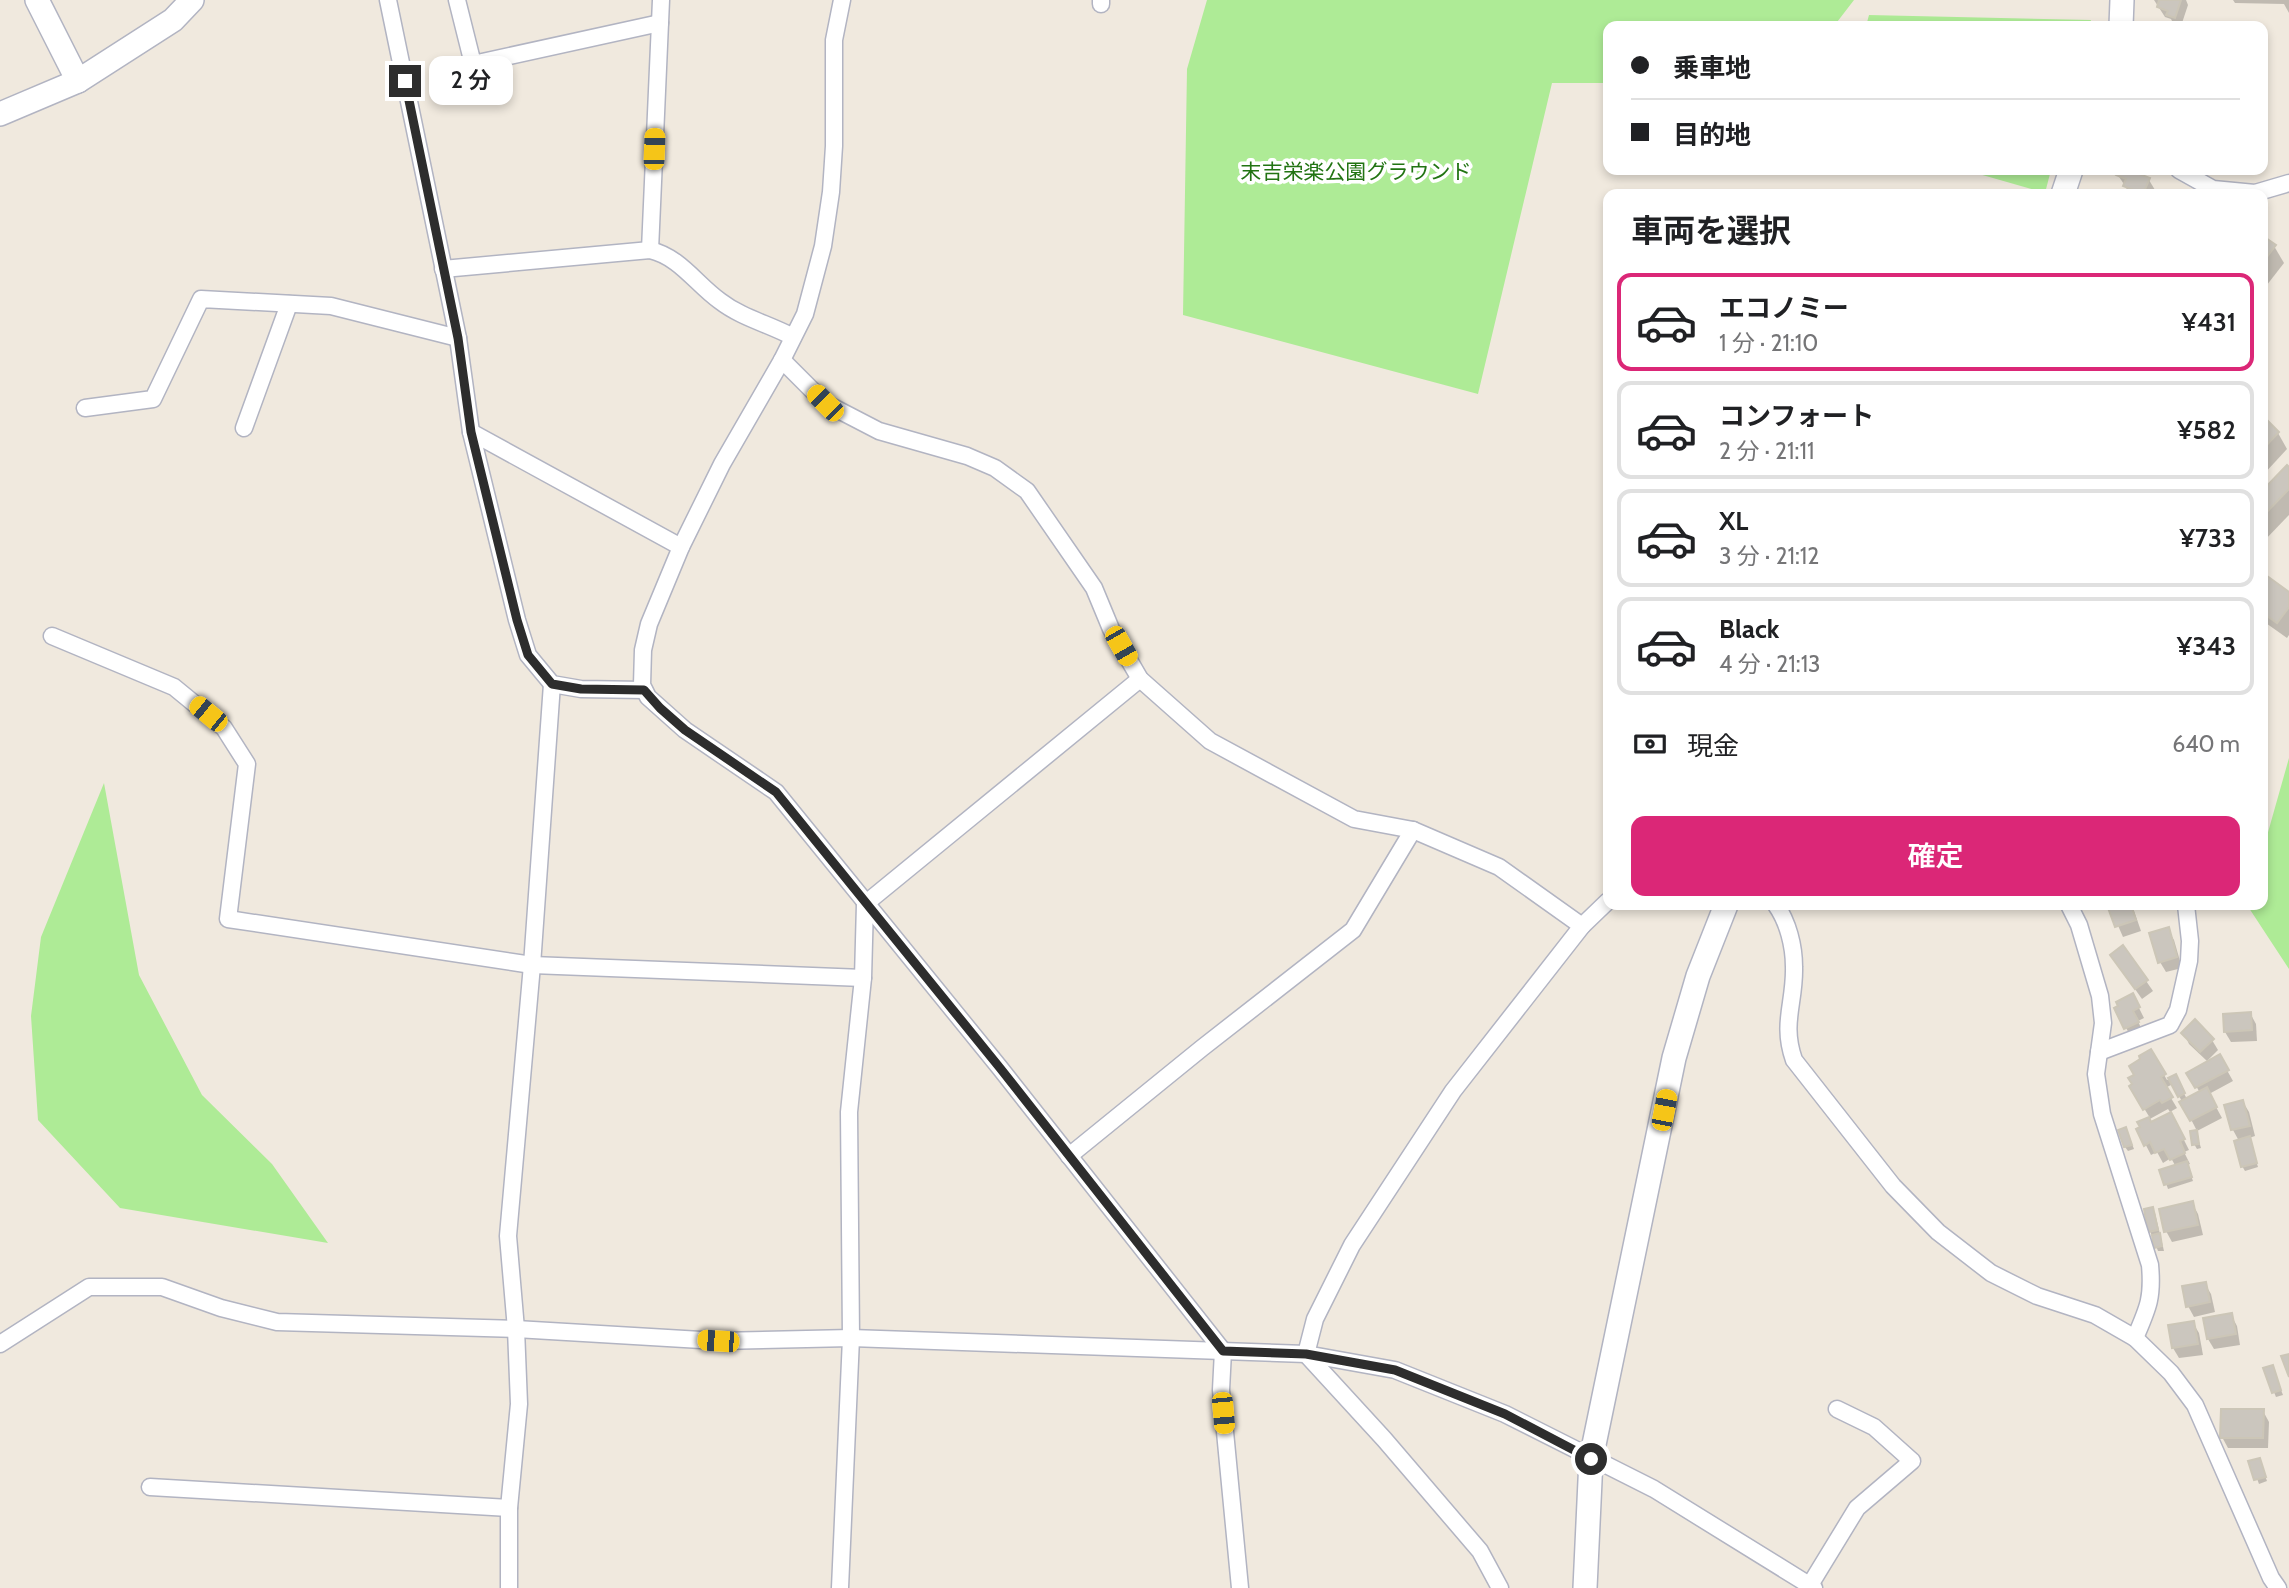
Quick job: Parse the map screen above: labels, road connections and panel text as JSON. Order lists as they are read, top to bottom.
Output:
{
  "parks": ["末吉栄楽公園グラウンド"],
  "page": {
    "banner": ["乗車地", "目的地"],
    "bubble": "2 分",
    "heading": "車両を選択",
    "list": [
      {
        "name": "エコノミー",
        "note": "1 分 · 21:10",
        "value": "¥431"
      },
      {
        "name": "コンフォート",
        "note": "2 分 · 21:11",
        "value": "¥582"
      },
      {
        "name": "XL",
        "note": "3 分 · 21:12",
        "value": "¥733"
      },
      {
        "name": "Black",
        "note": "4 分 · 21:13",
        "value": "¥343"
      }
    ],
    "pay": ["現金", "640 m"],
    "buttons": "確定"
  }
}
